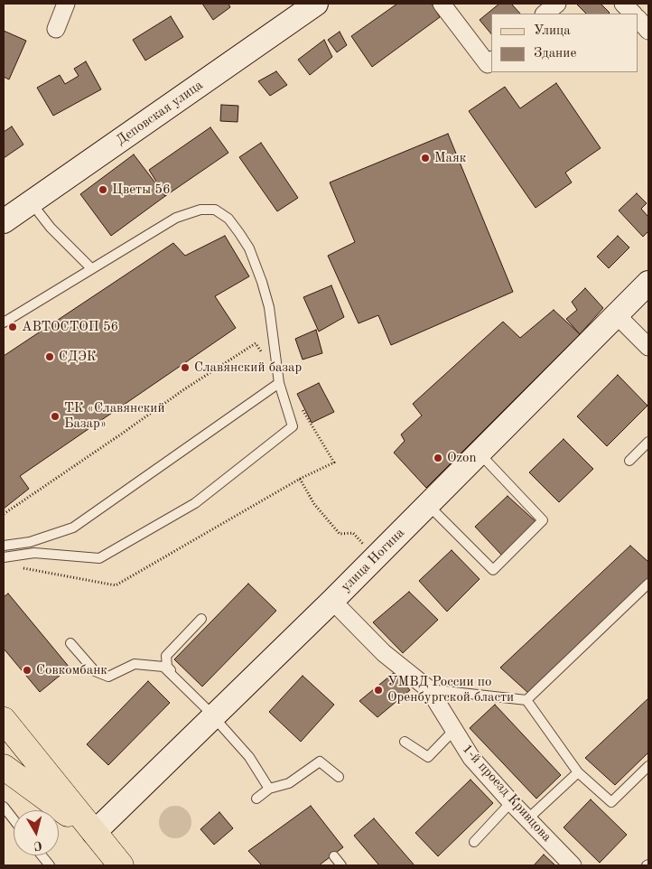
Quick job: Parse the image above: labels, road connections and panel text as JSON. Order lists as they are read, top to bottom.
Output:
{
  "streets": {
    "street": ["Деповская улица", "улица Ногина", "1-й проезд Кривцова"]
  },
  "crossings": [
    ["улица Ногина", "1-й проезд Кривцова"]
  ],
  "places": [
    "Маяк",
    "Цветы 56",
    "АВТОСТОП 56",
    "СДЭК",
    "Славянский базар",
    "ТК «Славянский Базар»",
    "Ozon",
    "Совкомбанк",
    "УМВД России по Оренбургской бласти"
  ],
  "legend": ["Улица", "Здание"],
  "north": "bottom"
}
